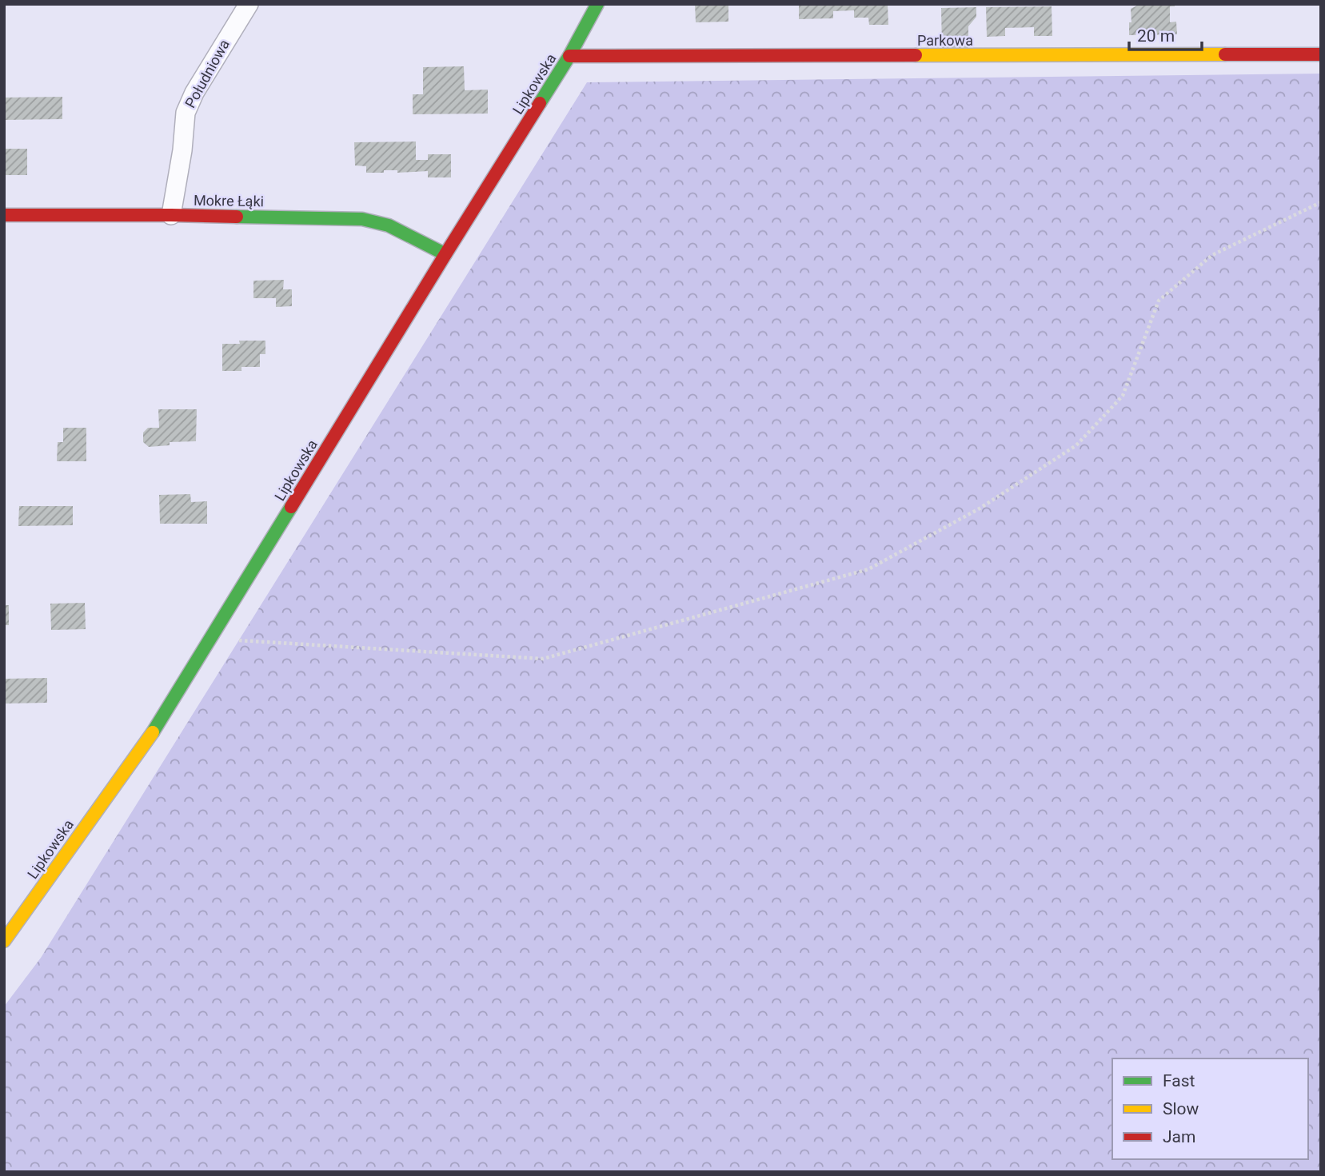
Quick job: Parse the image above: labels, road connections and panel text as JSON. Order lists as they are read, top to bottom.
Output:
{
  "streets": {
    "street": [
      "Parkowa",
      "Południowa",
      "Lipkowska",
      "Mokre Łąki"
    ]
  },
  "crossings": [
    ["Parkowa", "Lipkowska"],
    ["Południowa", "Mokre Łąki"],
    ["Lipkowska", "Mokre Łąki"]
  ],
  "legend": ["Fast", "Slow", "Jam"],
  "scale_bar": "20 m"
}
